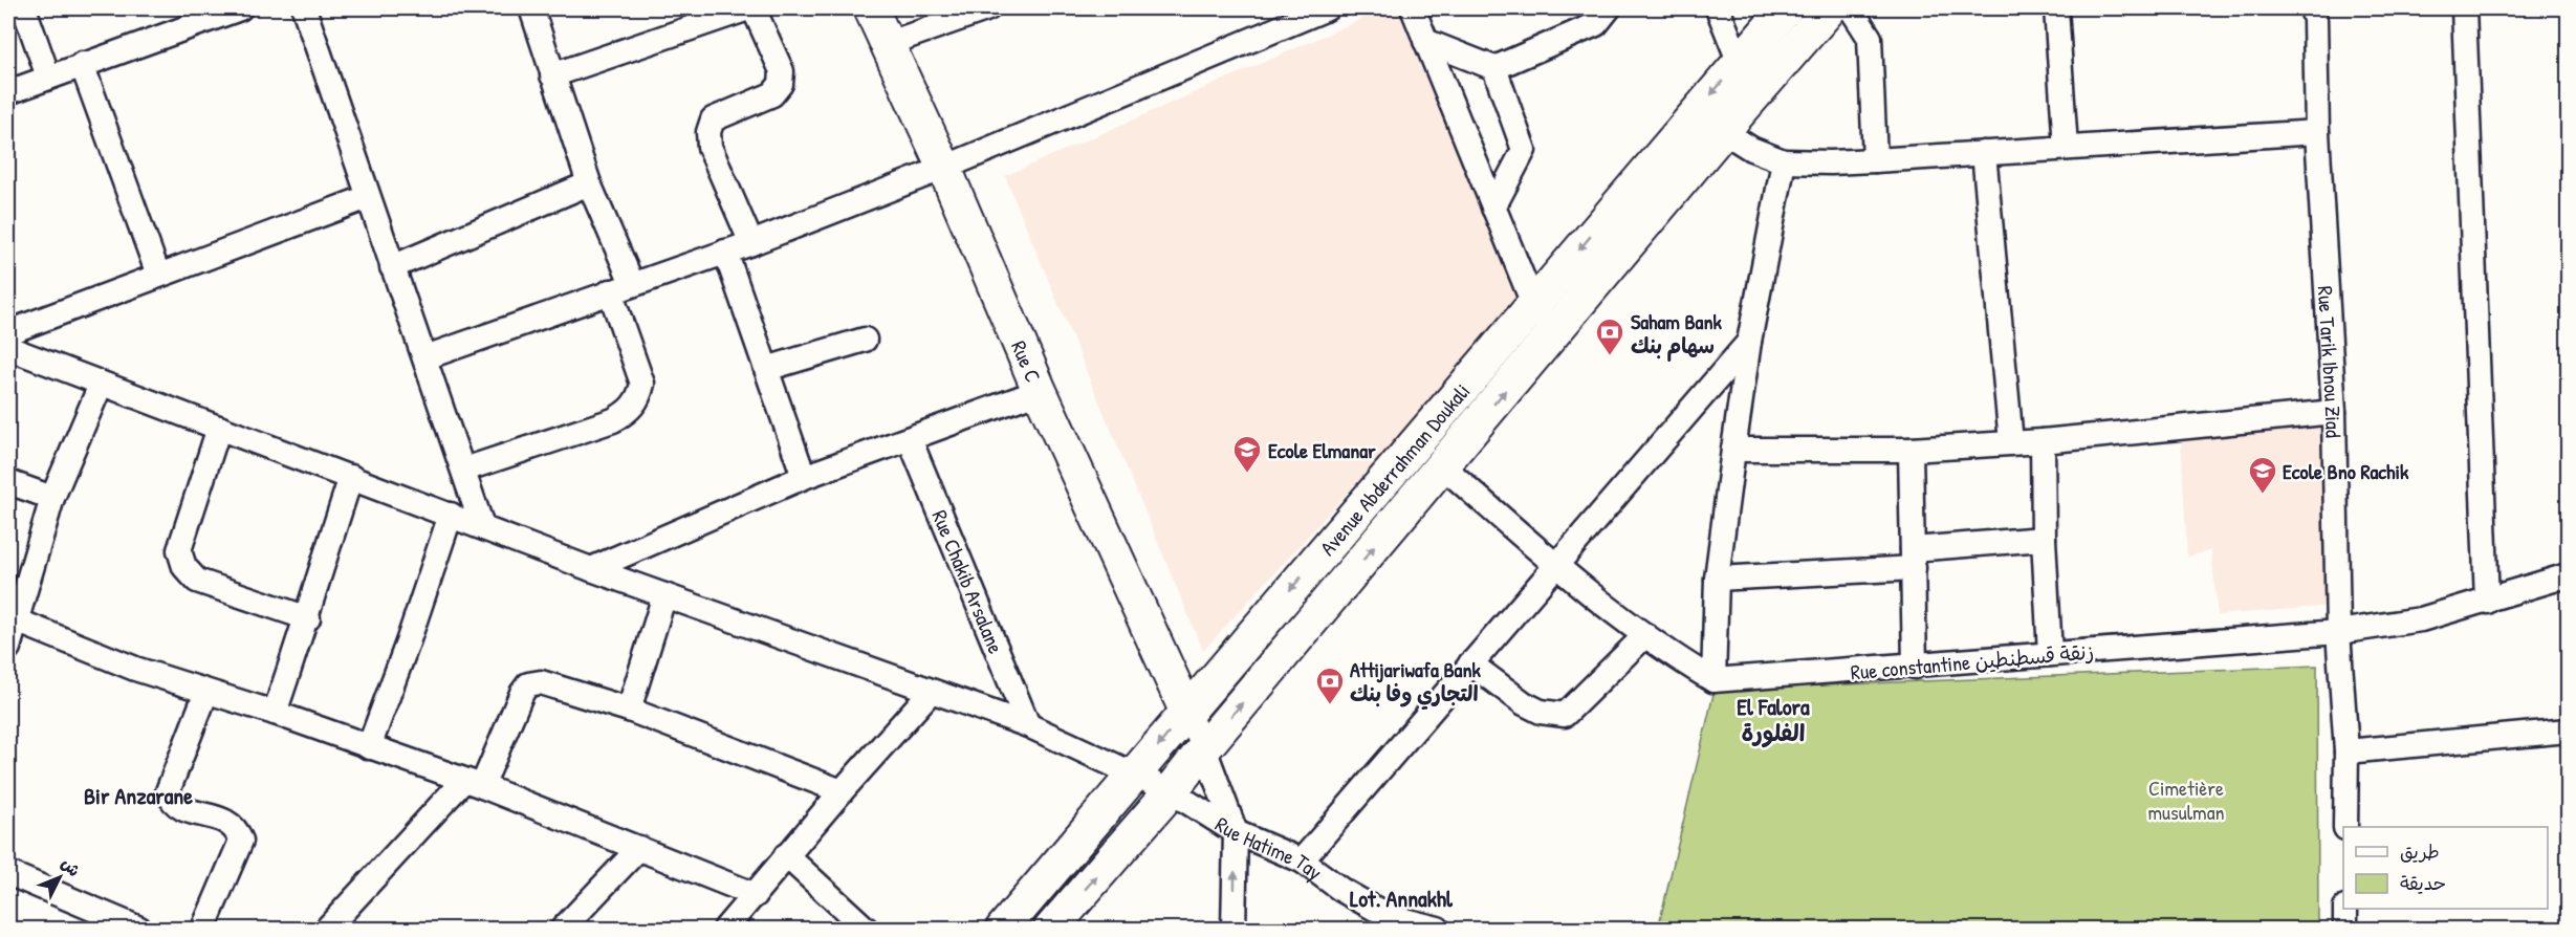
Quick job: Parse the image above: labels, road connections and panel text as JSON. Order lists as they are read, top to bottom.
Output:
{
  "streets": {
    "main road": ["Rue C", "Avenue Abderrahman Doukali"],
    "street": [
      "Rue Tarik Ibnou Ziad",
      "Rue Chakib Arsalane",
      "Rue constantine زنقة قسطنطين",
      "Rue Hatime Tay"
    ]
  },
  "crossings": [
    ["Rue C", "Avenue Abderrahman Doukali"],
    ["Rue Tarik Ibnou Ziad", "Rue constantine زنقة قسطنطين"],
    ["Avenue Abderrahman Doukali", "Rue Hatime Tay"],
    ["Rue Chakib Arsalane", "Rue Hatime Tay"]
  ],
  "districts": ["El Falora الفلورة", "Bir Anzarane", "Lot. Annakhl"],
  "parks": ["Cimetière musulman"],
  "places": {
    "bank": ["Saham Bank سهام بنك", "Attijariwafa Bank التجاري وفا بنك"],
    "school or university": ["Ecole Elmanar", "Ecole Bno Rachik"]
  },
  "legend": ["طريق", "حديقة"],
  "north": "top right"
}
